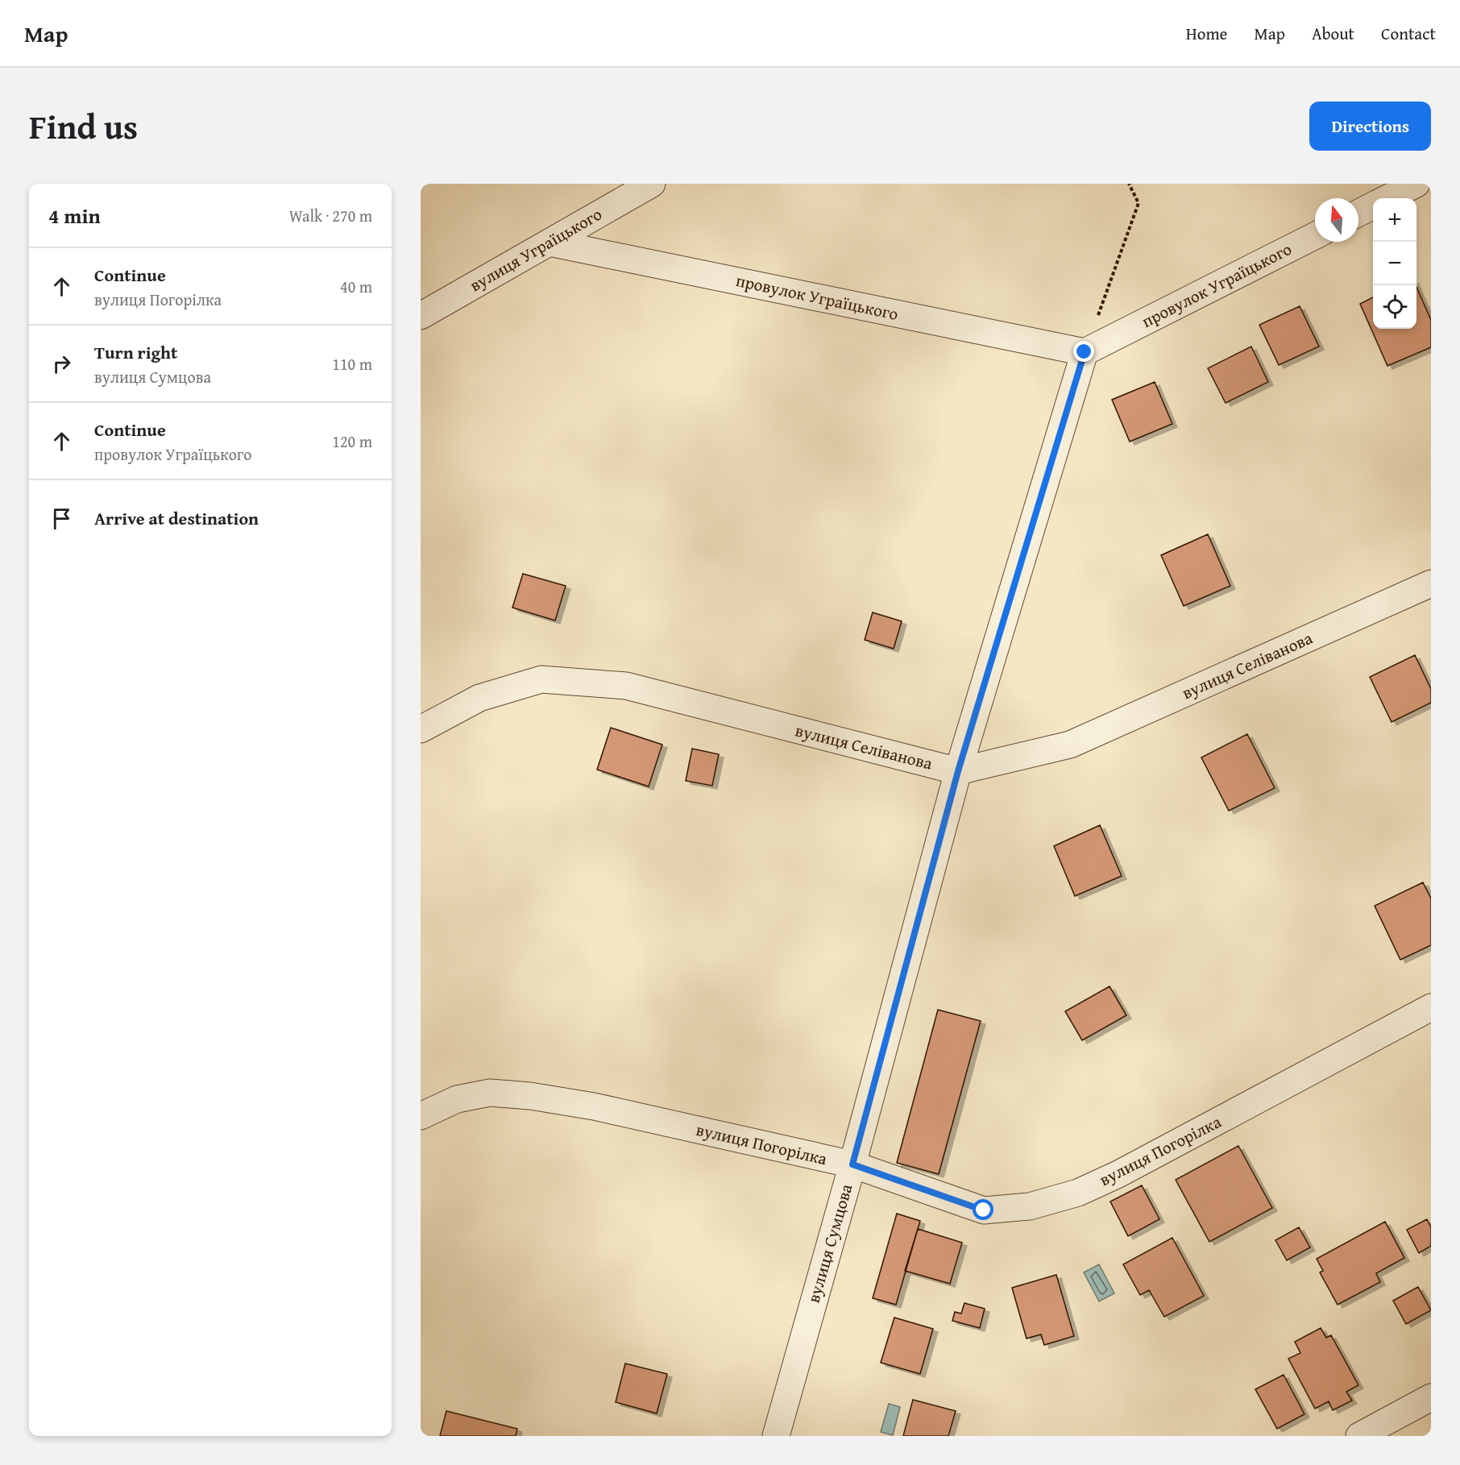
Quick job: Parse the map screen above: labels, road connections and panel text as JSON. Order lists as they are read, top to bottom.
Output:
{
  "streets": {
    "street": [
      "вулиця Уграїцького",
      "провулок Уграїцького",
      "вулиця Селіванова",
      "вулиця Погорілка",
      "вулиця Сумцова"
    ]
  },
  "crossings": [
    ["вулиця Уграїцького", "провулок Уграїцького"],
    ["вулиця Селіванова", "вулиця Сумцова"],
    ["вулиця Погорілка", "вулиця Сумцова"]
  ],
  "north": "top",
  "page": {
    "header": "Map",
    "nav": [
      "Home",
      "Map",
      "About",
      "Contact"
    ],
    "title": "Find us",
    "buttons": "Directions",
    "heading": ["4 min", "Walk · 270 m"],
    "map_buttons": ["+", "−"],
    "list": [
      ["Continue", "вулиця Погорілка", "40 m"],
      ["Turn right", "вулиця Сумцова", "110 m"],
      ["Continue", "провулок Уграїцького", "120 m"],
      "Arrive at destination"
    ]
  }
}
